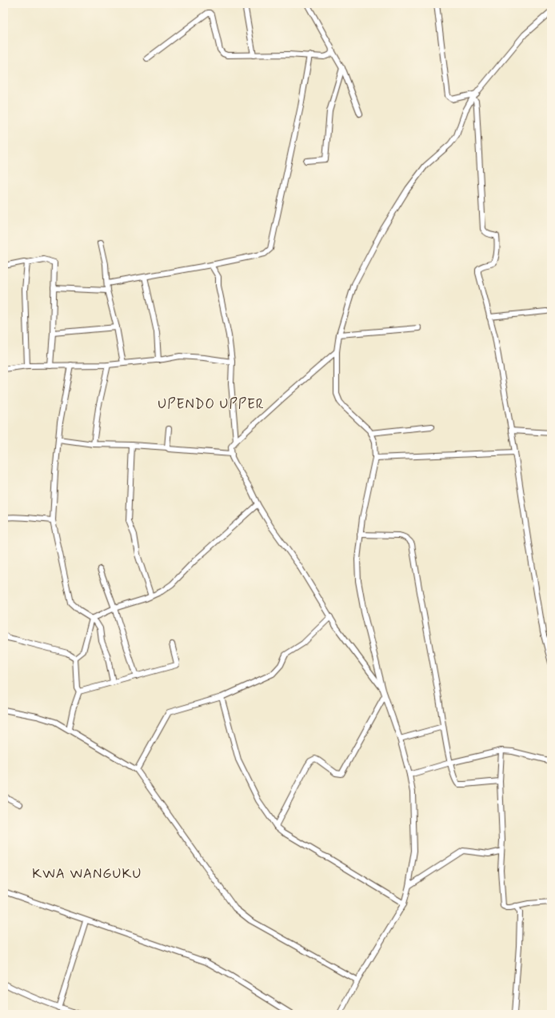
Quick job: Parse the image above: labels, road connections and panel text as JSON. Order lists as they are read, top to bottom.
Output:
{
  "districts": ["UPENDO UPPER", "KWA WANGUKU"]
}
